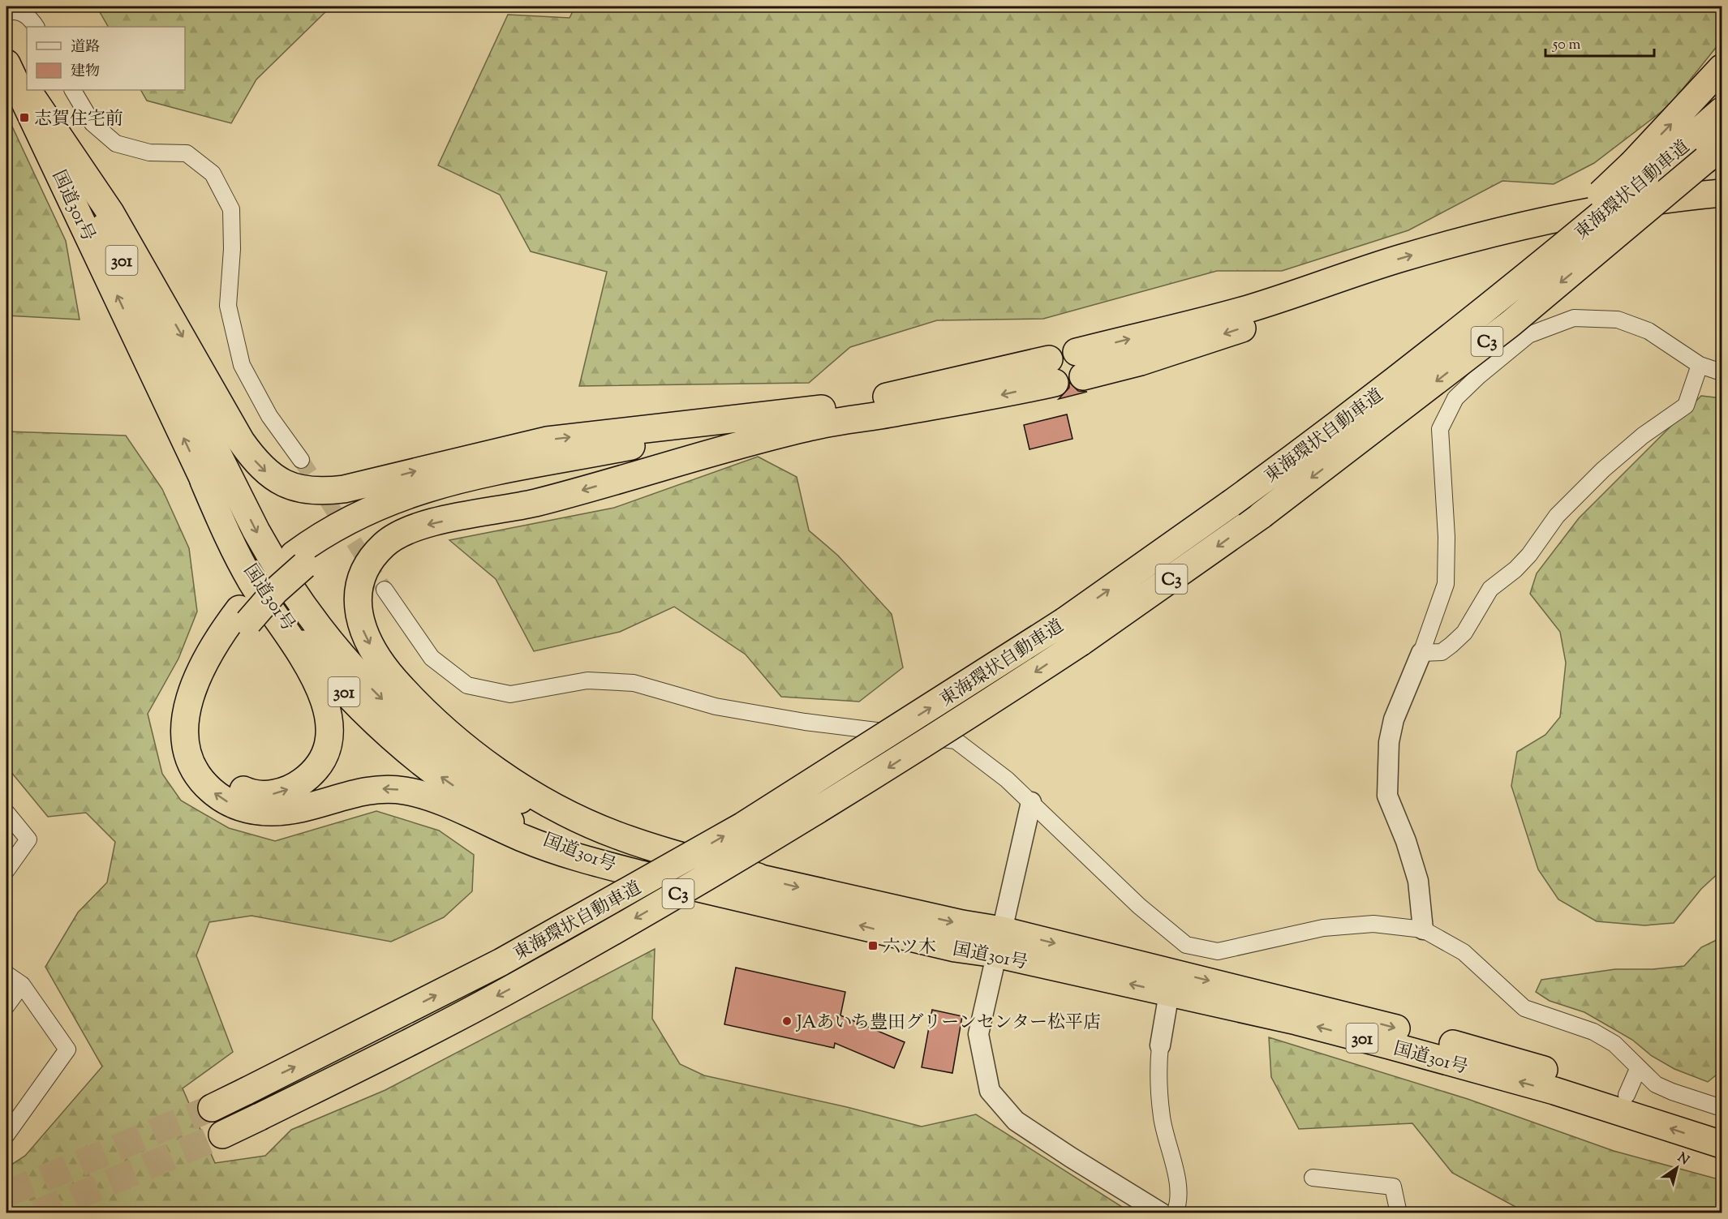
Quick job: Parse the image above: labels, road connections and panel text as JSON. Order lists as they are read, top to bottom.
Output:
{
  "streets": {
    "highway": [
      "東海環状自動車道",
      "国道301号",
      "301",
      "C3"
    ]
  },
  "places": {
    "transit": ["志賀住宅前", "六ツ木"],
    "other": ["JAあいち豊田グリーンセンター松平店"]
  },
  "legend": ["道路", "建物"],
  "scale_bar": "50 m",
  "north": "top right"
}
